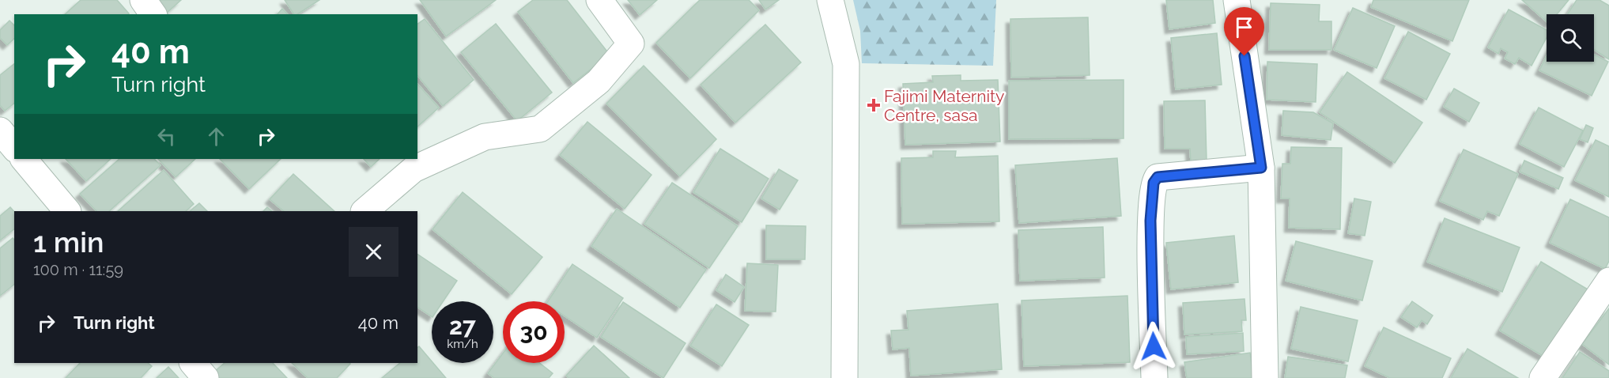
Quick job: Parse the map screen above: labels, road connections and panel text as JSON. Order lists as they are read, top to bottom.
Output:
{
  "places": {
    "health": ["Fajimi Maternity Centre, sasa"]
  },
  "page": {
    "turn": ["40 m", "Turn right"],
    "heading": ["1 min", "100 m · 11:59"],
    "list": [
      {
        "name": "Turn right",
        "value": "40 m"
      }
    ],
    "speed": "27 km/h",
    "limit": "30"
  }
}
